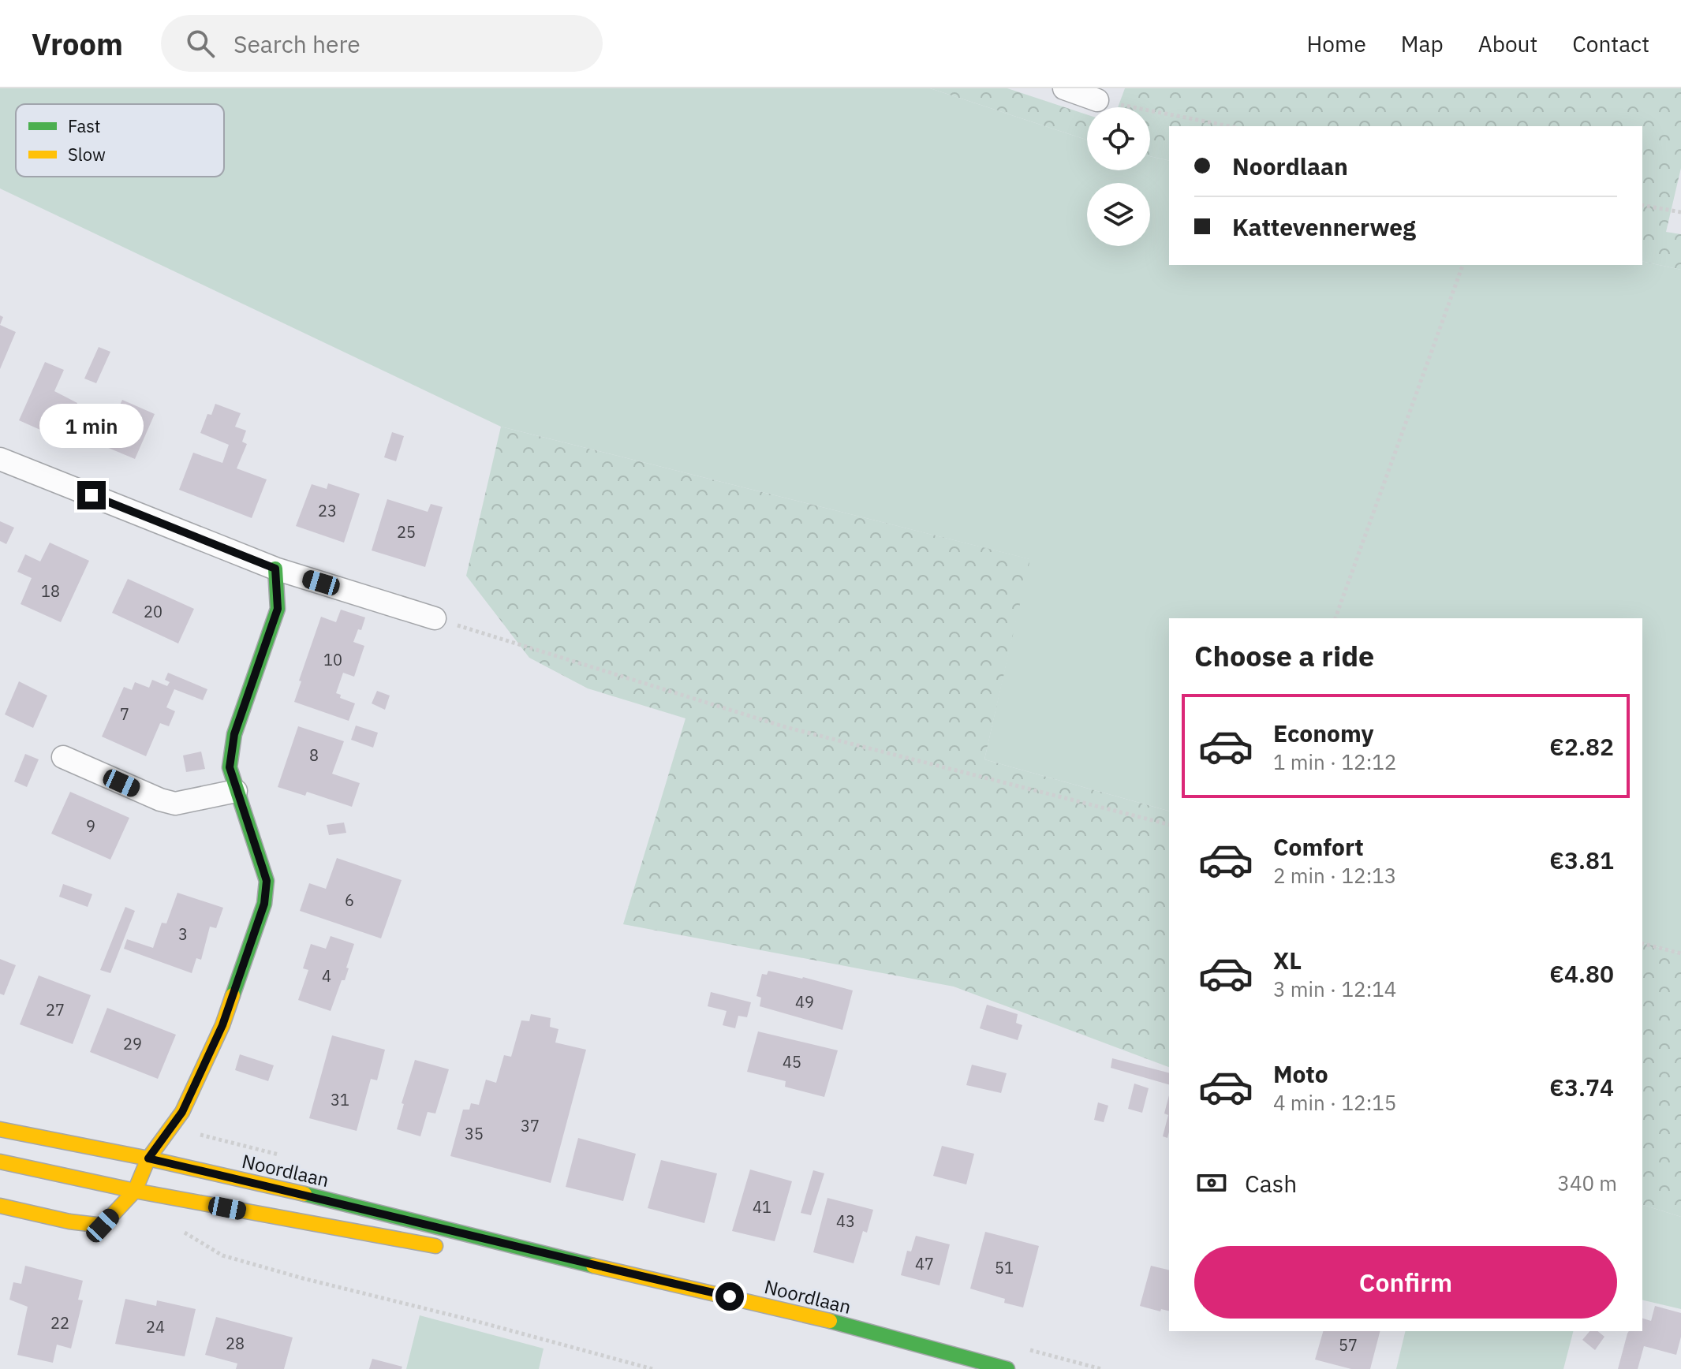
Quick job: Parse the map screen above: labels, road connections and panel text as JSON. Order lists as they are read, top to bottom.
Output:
{
  "streets": {
    "main road": ["Noordlaan"]
  },
  "house_numbers": [
    "23",
    "25",
    "18",
    "20",
    "10",
    "7",
    "8",
    "9",
    "6",
    "3",
    "4",
    "49",
    "27",
    "29",
    "45",
    "31",
    "37",
    "35",
    "41",
    "43",
    "47",
    "51",
    "22",
    "24",
    "28",
    "57"
  ],
  "legend": ["Fast", "Slow"],
  "page": {
    "header": "Vroom",
    "search": "Search here",
    "nav": [
      "Home",
      "Map",
      "About",
      "Contact"
    ],
    "banner": ["Noordlaan", "Kattevennerweg"],
    "bubble": "1 min",
    "heading": "Choose a ride",
    "list": [
      {
        "name": "Economy",
        "note": "1 min · 12:12",
        "value": "€2.82"
      },
      {
        "name": "Comfort",
        "note": "2 min · 12:13",
        "value": "€3.81"
      },
      {
        "name": "XL",
        "note": "3 min · 12:14",
        "value": "€4.80"
      },
      {
        "name": "Moto",
        "note": "4 min · 12:15",
        "value": "€3.74"
      }
    ],
    "pay": ["Cash", "340 m"],
    "buttons": "Confirm"
  }
}
